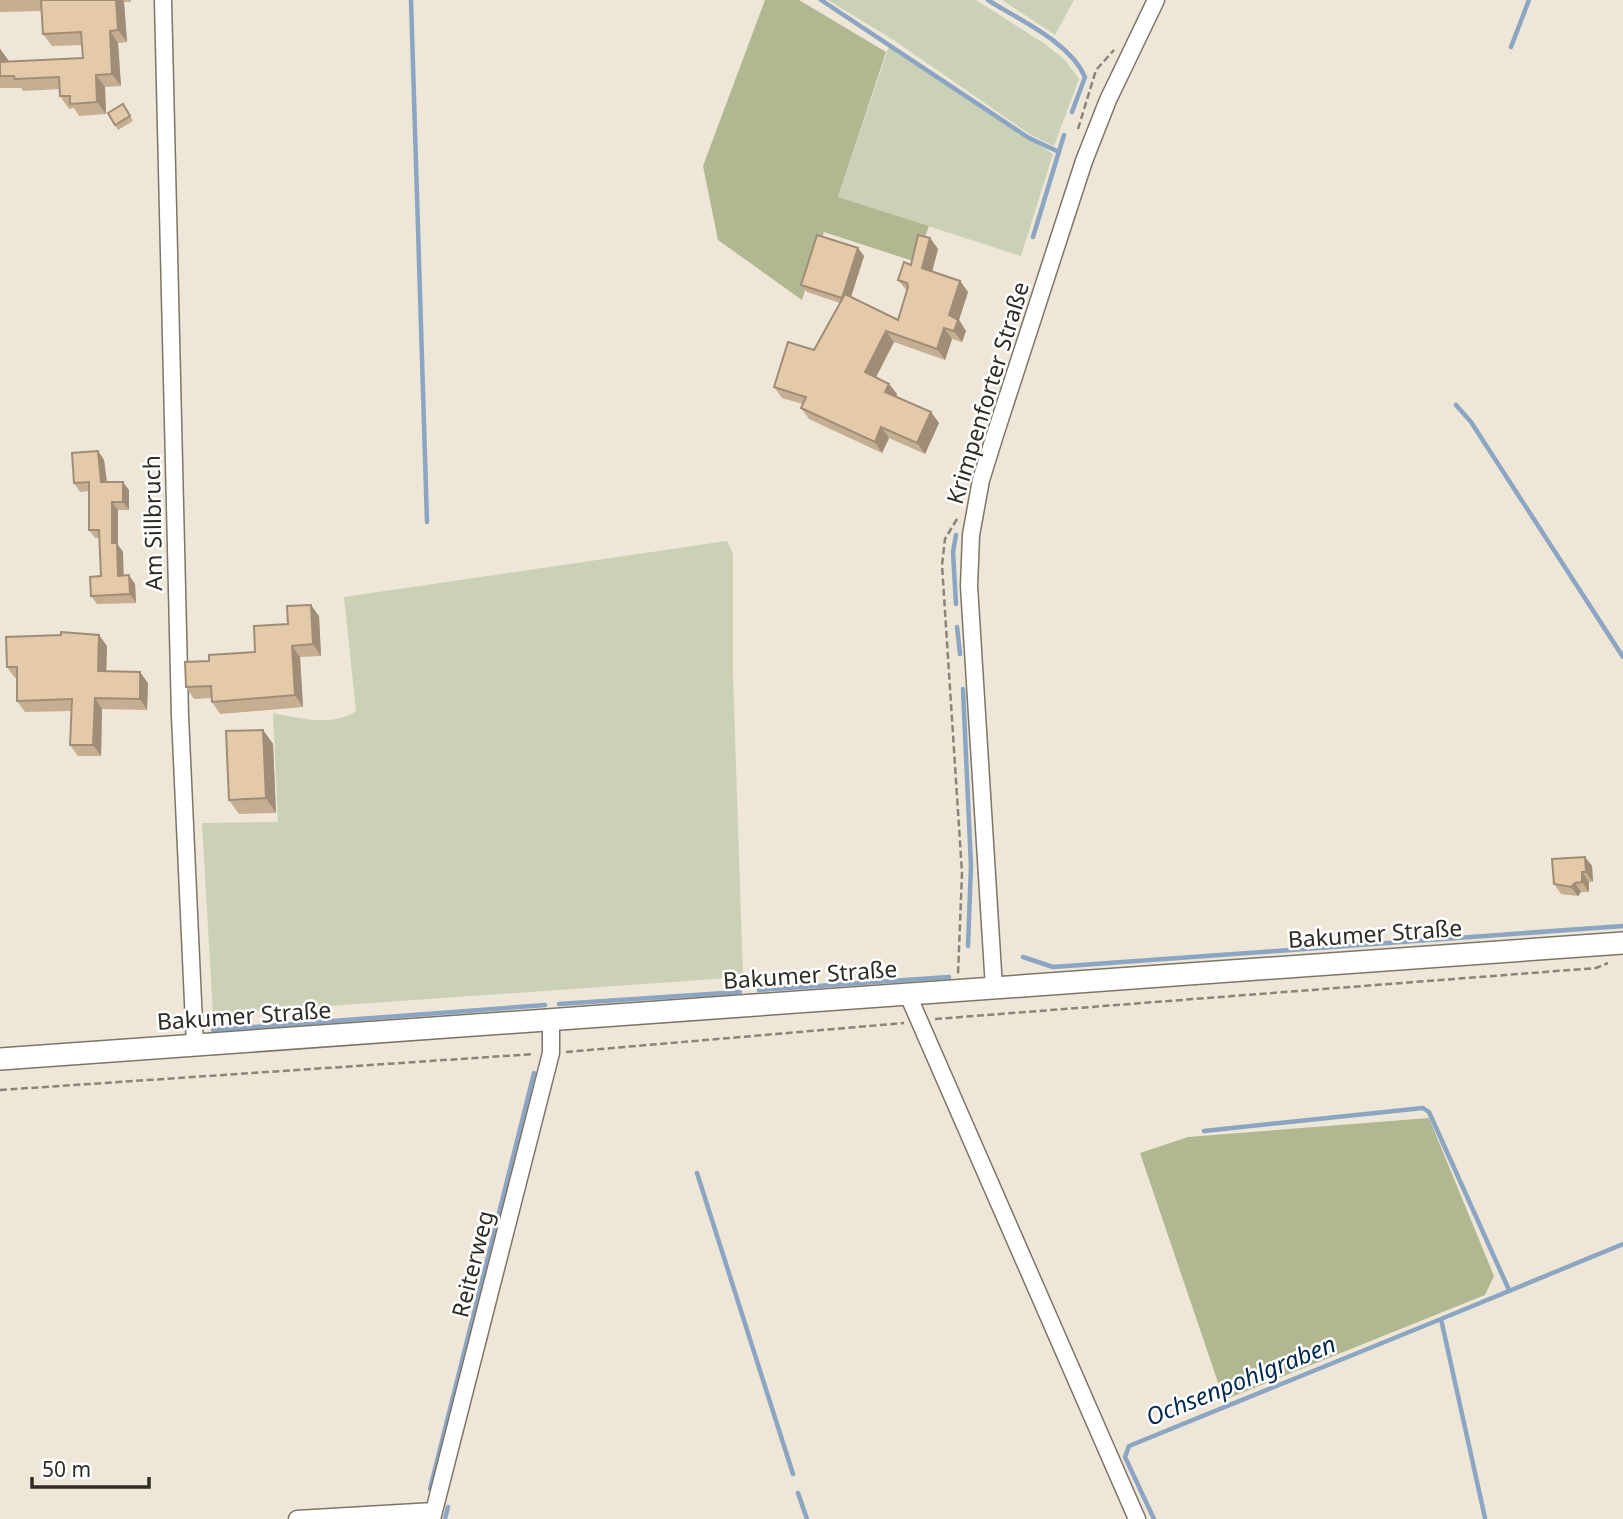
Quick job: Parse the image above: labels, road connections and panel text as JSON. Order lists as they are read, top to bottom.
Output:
{
  "streets": {
    "main road": ["Bakumer Straße"],
    "street": ["Krimpenforter Straße", "Am Sillbruch", "Reiterweg"]
  },
  "crossings": [
    ["Krimpenforter Straße", "Bakumer Straße"],
    ["Am Sillbruch", "Bakumer Straße"],
    ["Bakumer Straße", "Reiterweg"]
  ],
  "water": ["Ochsenpohlgraben"],
  "scale_bar": "50 m"
}
